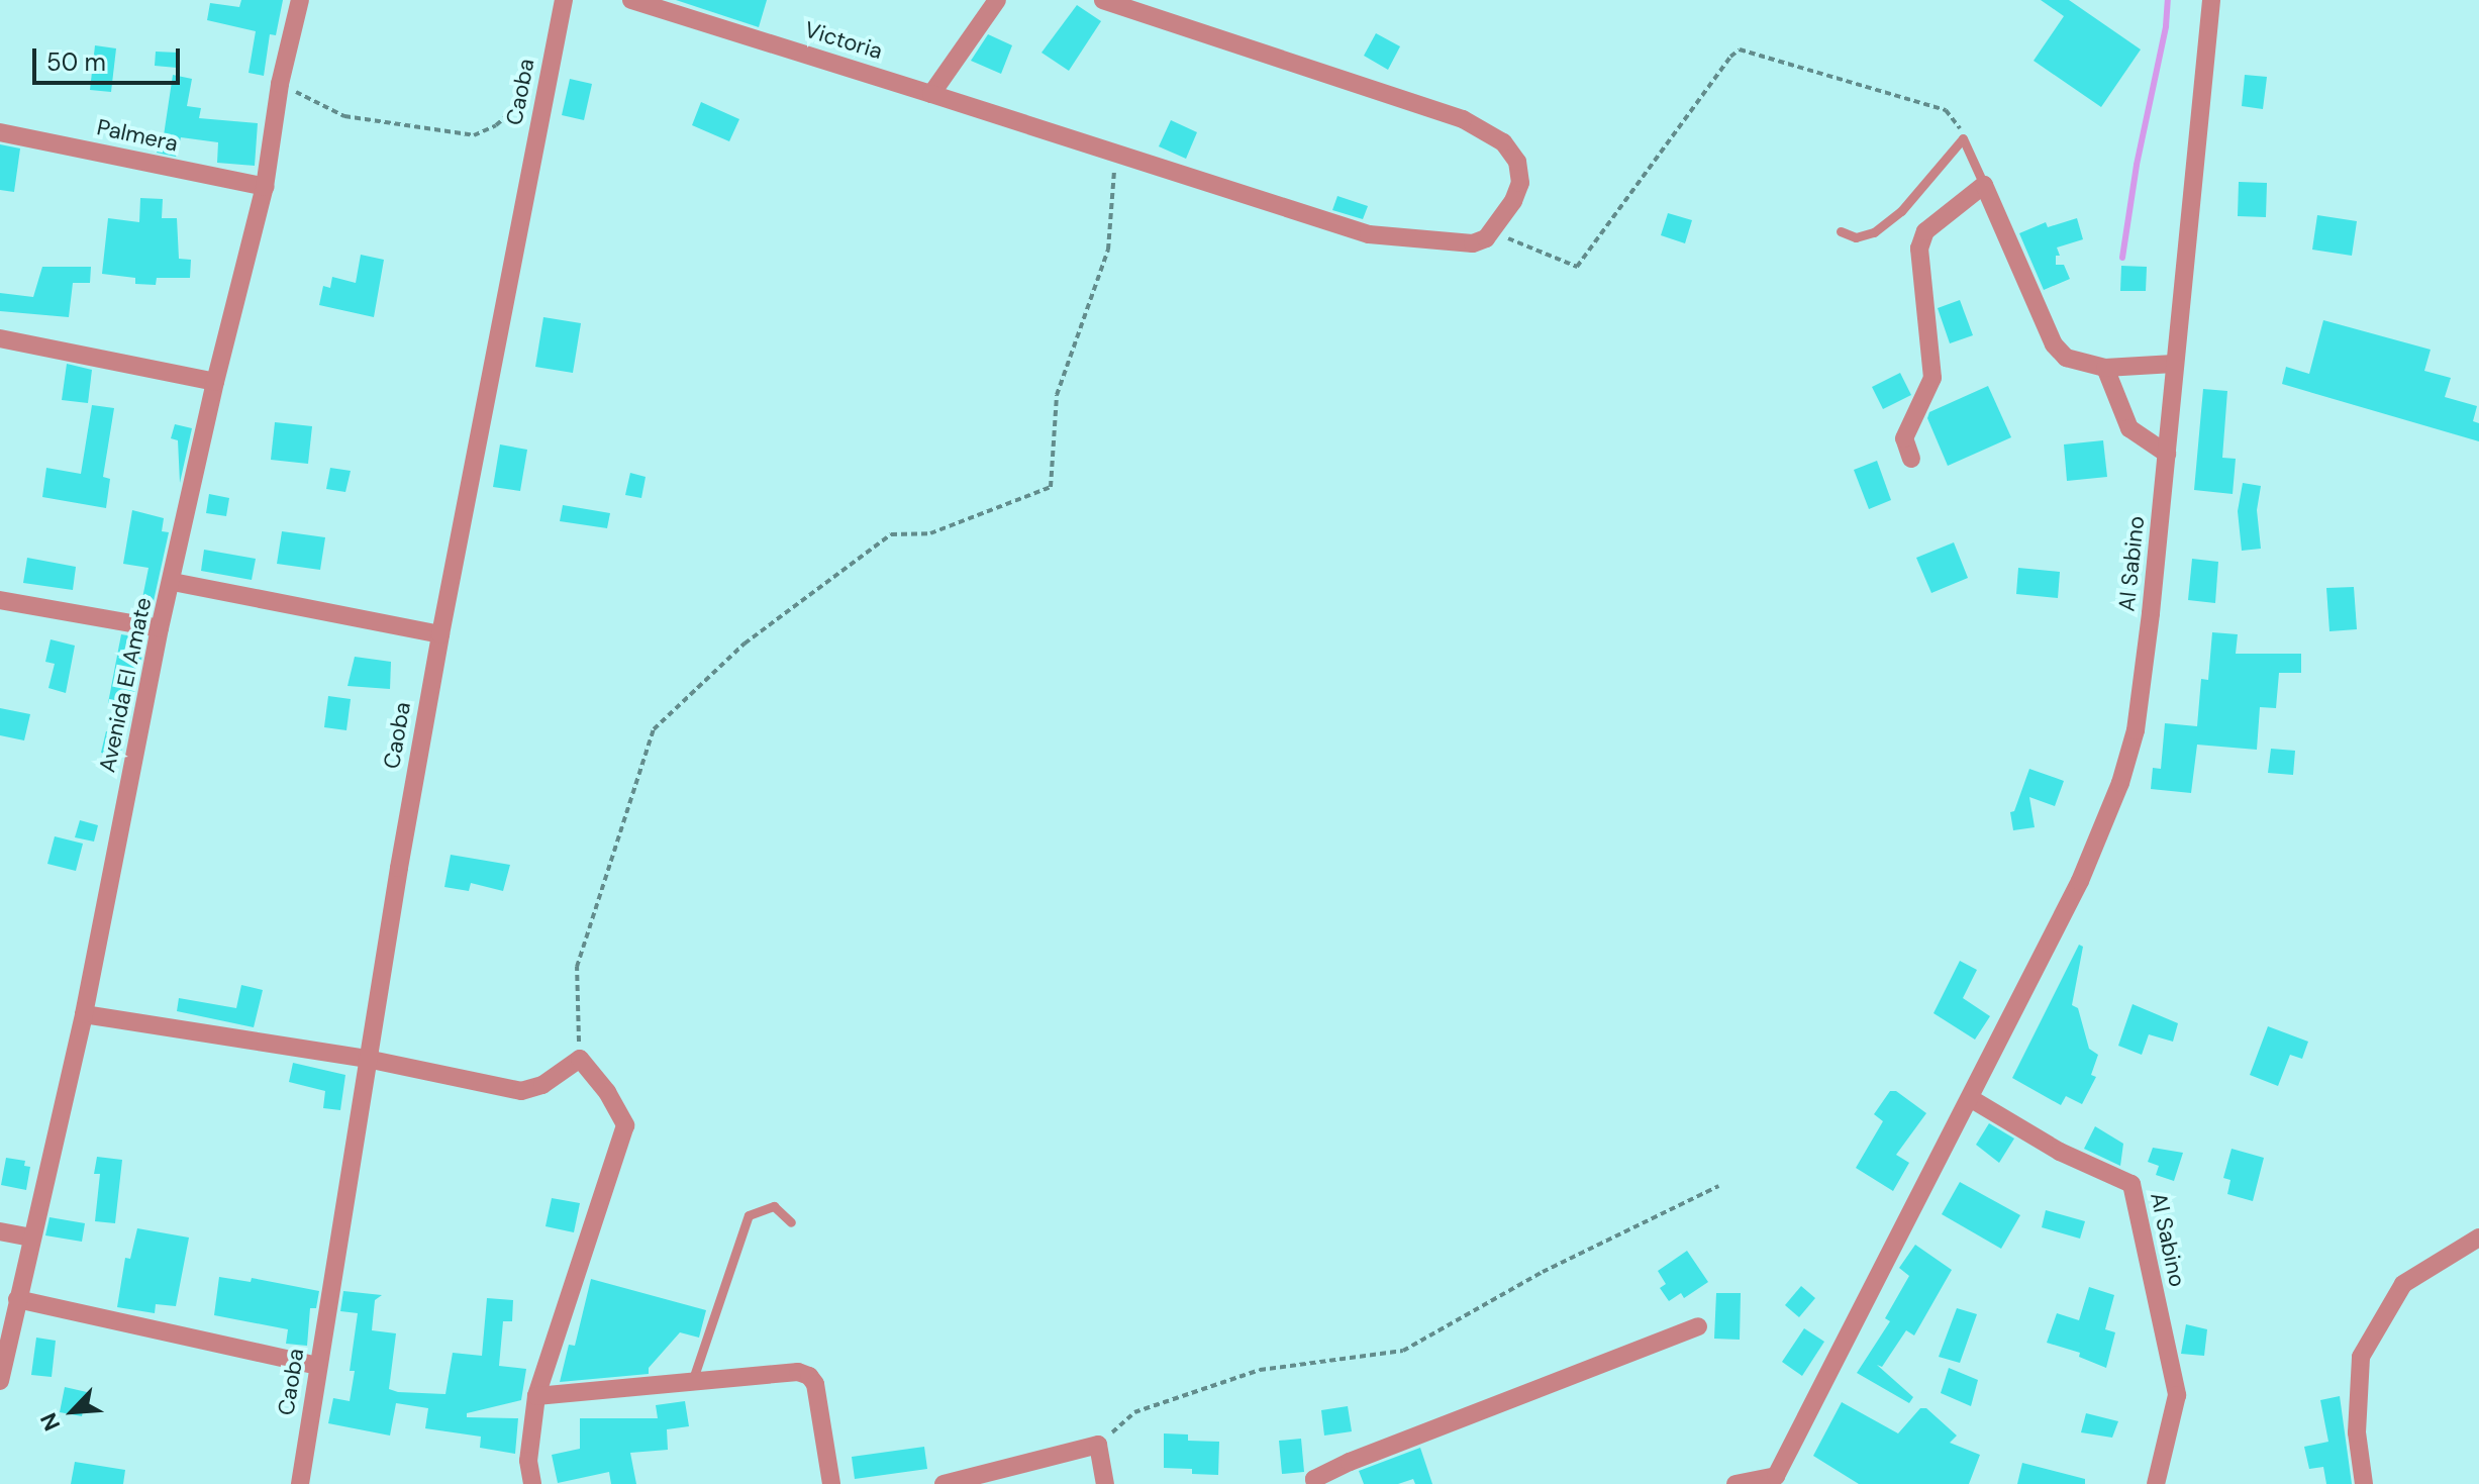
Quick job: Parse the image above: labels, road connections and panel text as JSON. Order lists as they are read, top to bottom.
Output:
{
  "streets": {
    "street": [
      "Victoria",
      "Caoba",
      "Palmera",
      "Al Sabino",
      "Avenida El Amate"
    ]
  },
  "crossings": [
    ["Palmera", "Avenida El Amate"]
  ],
  "scale_bar": "50 m",
  "north": "bottom left"
}
